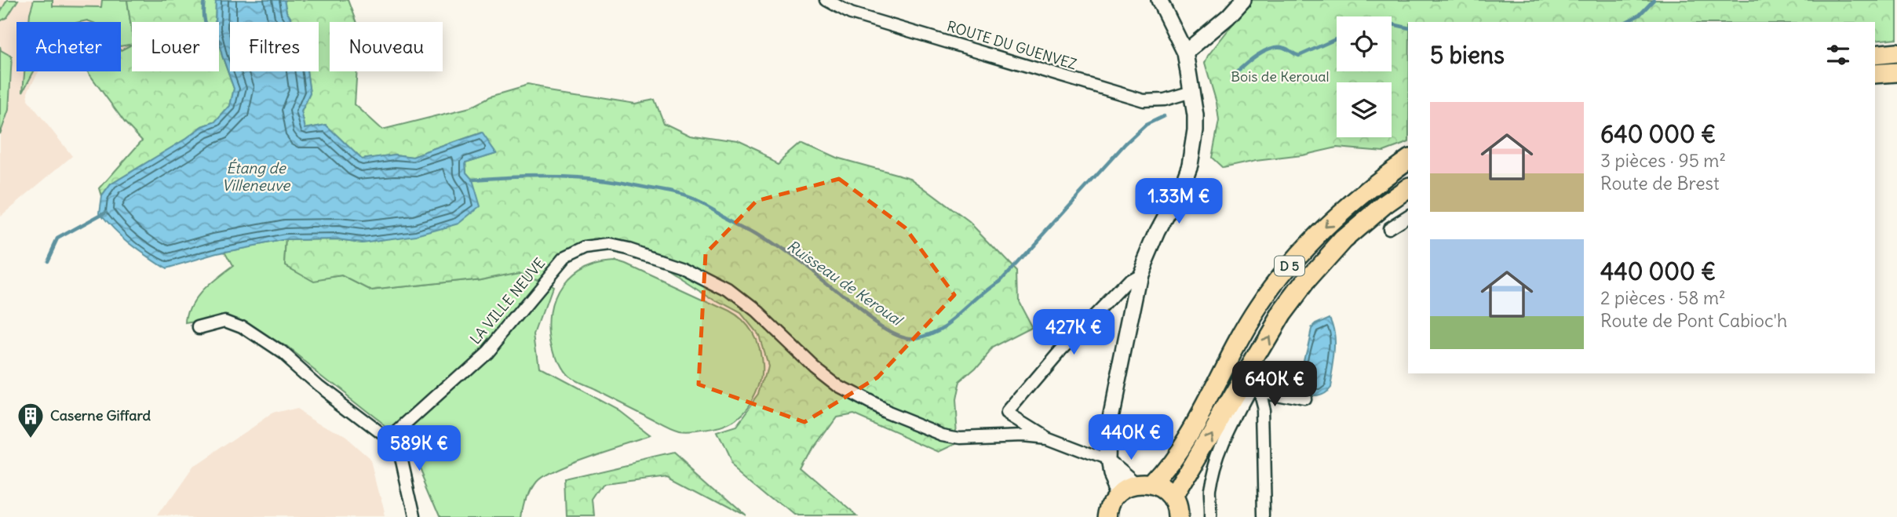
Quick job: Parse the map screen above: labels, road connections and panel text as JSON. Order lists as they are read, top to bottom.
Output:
{
  "streets": {
    "main road": ["D 5"],
    "street": ["ROUTE DU GUENVEZ", "LA VILLE NEUVE"]
  },
  "water": ["Étang de Villeneuve", "Ruisseau de Keroual"],
  "parks": ["Bois de Keroual"],
  "places": {
    "building": ["Caserne Giffard"]
  },
  "page": {
    "chip": [
      "Acheter",
      "Louer",
      "Filtres",
      "Nouveau"
    ],
    "heading": "5 biens",
    "list": [
      {
        "name": "640 000 €",
        "note": "3 pièces · 95 m² · Route de Brest"
      },
      {
        "name": "440 000 €",
        "note": "2 pièces · 58 m² · Route de Pont Cabioc'h"
      }
    ],
    "price": [
      "1.33M €",
      "427K €",
      "640K €",
      "440K €",
      "589K €"
    ]
  }
}
